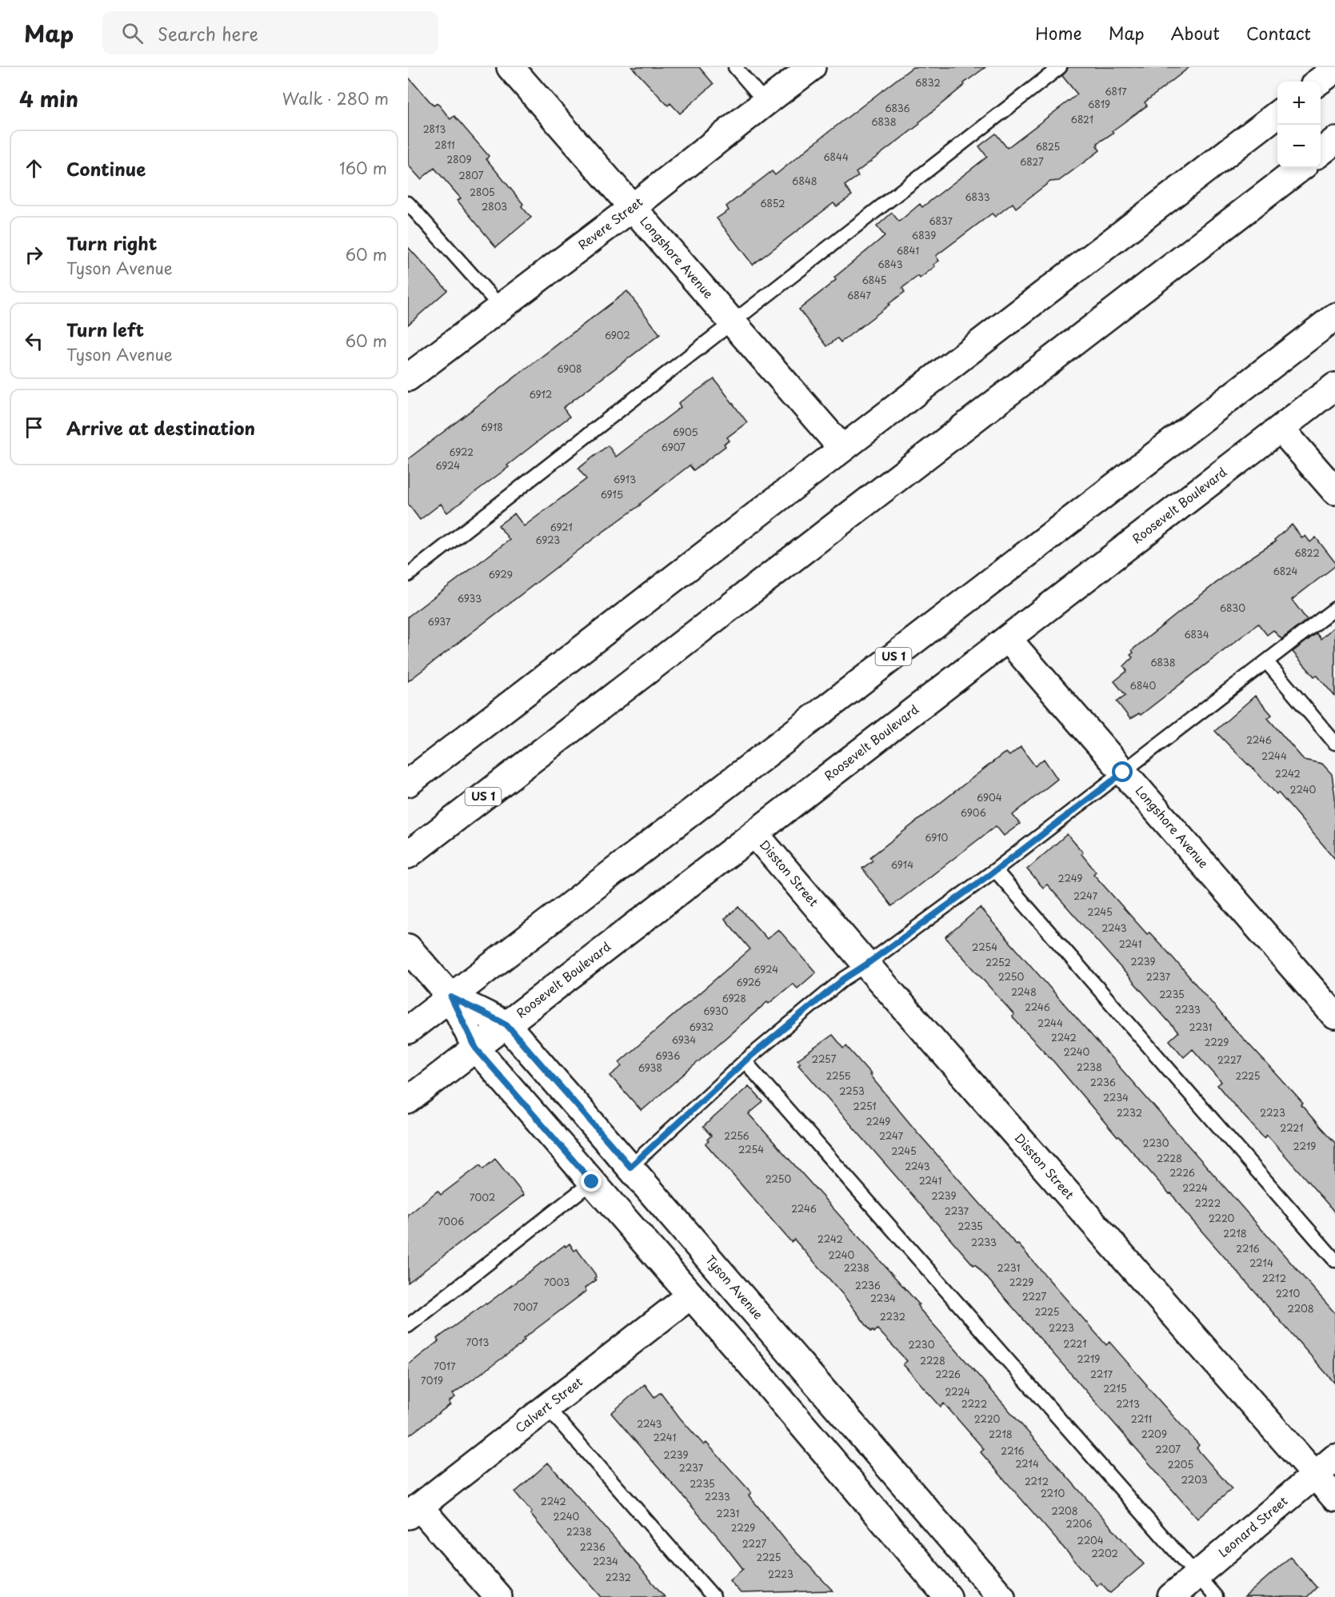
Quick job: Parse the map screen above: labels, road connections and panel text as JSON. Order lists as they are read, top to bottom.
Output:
{
  "streets": {
    "main road": [
      "Revere Street",
      "Longshore Avenue",
      "Roosevelt Boulevard",
      "US 1",
      "Disston Street",
      "Tyson Avenue",
      "Calvert Street",
      "Leonard Street"
    ]
  },
  "crossings": [
    ["Revere Street", "Longshore Avenue"],
    ["Longshore Avenue", "Roosevelt Boulevard"],
    ["Roosevelt Boulevard", "Disston Street"],
    ["Roosevelt Boulevard", "Tyson Avenue"],
    ["US 1", "Tyson Avenue"],
    ["Disston Street", "Leonard Street"],
    ["Tyson Avenue", "Calvert Street"]
  ],
  "house_numbers": [
    "6832",
    "6817",
    "6819",
    "6836",
    "6821",
    "6838",
    "2813",
    "2811",
    "6825",
    "6844",
    "2809",
    "6827",
    "2807",
    "6848",
    "2805",
    "6833",
    "6852",
    "2803",
    "6837",
    "6839",
    "6841",
    "6843",
    "6845",
    "6847",
    "6902",
    "6908",
    "6912",
    "6918",
    "6905",
    "6907",
    "6922",
    "6924",
    "6913",
    "6915",
    "6921",
    "6923",
    "6822",
    "6824",
    "6929",
    "6933",
    "6830",
    "6937",
    "6834",
    "6838",
    "6840",
    "2246",
    "2244",
    "2242",
    "2240",
    "6904",
    "6906",
    "6910",
    "6914",
    "2249",
    "2247",
    "2245",
    "2243",
    "2241",
    "2254",
    "2239",
    "2252",
    "6924",
    "2250",
    "2237",
    "6926",
    "2248",
    "2235",
    "6928",
    "2246",
    "2233",
    "6930",
    "2244",
    "6932",
    "2231",
    "2242",
    "6934",
    "2229",
    "2240",
    "6936",
    "2257",
    "2227",
    "2238",
    "6938",
    "2255",
    "2225",
    "2236",
    "2253",
    "2234",
    "2251",
    "2232",
    "2223",
    "2249",
    "2221",
    "2256",
    "2247",
    "2230",
    "2219",
    "2254",
    "2245",
    "2228",
    "2243",
    "2226",
    "2250",
    "2241",
    "2224",
    "2239",
    "7002",
    "2222",
    "2246",
    "2237",
    "2220",
    "7006",
    "2235",
    "2218",
    "2242",
    "2233",
    "2216",
    "2240",
    "2214",
    "2238",
    "2231",
    "2212",
    "7003",
    "2229",
    "2236",
    "2210",
    "2227",
    "2234",
    "7007",
    "2208",
    "2225",
    "2232",
    "2223",
    "7013",
    "2221",
    "2230",
    "2219",
    "2228",
    "7017",
    "2226",
    "2217",
    "7019",
    "2215",
    "2224",
    "2222",
    "2213",
    "2220",
    "2211",
    "2243",
    "2218",
    "2209",
    "2241",
    "2207",
    "2216",
    "2239",
    "2214",
    "2205",
    "2237",
    "2203",
    "2212",
    "2235",
    "2210",
    "2233",
    "2242",
    "2208",
    "2231",
    "2240",
    "2206",
    "2229",
    "2238",
    "2204",
    "2227",
    "2236",
    "2202",
    "2225",
    "2234",
    "2223",
    "2232"
  ],
  "page": {
    "header": "Map",
    "search": "Search here",
    "nav": [
      "Home",
      "Map",
      "About",
      "Contact"
    ],
    "heading": ["4 min", "Walk · 280 m"],
    "map_buttons": ["+", "−"],
    "list": [
      ["Continue", "160 m"],
      ["Turn right", "Tyson Avenue", "60 m"],
      ["Turn left", "Tyson Avenue", "60 m"],
      "Arrive at destination"
    ]
  }
}
